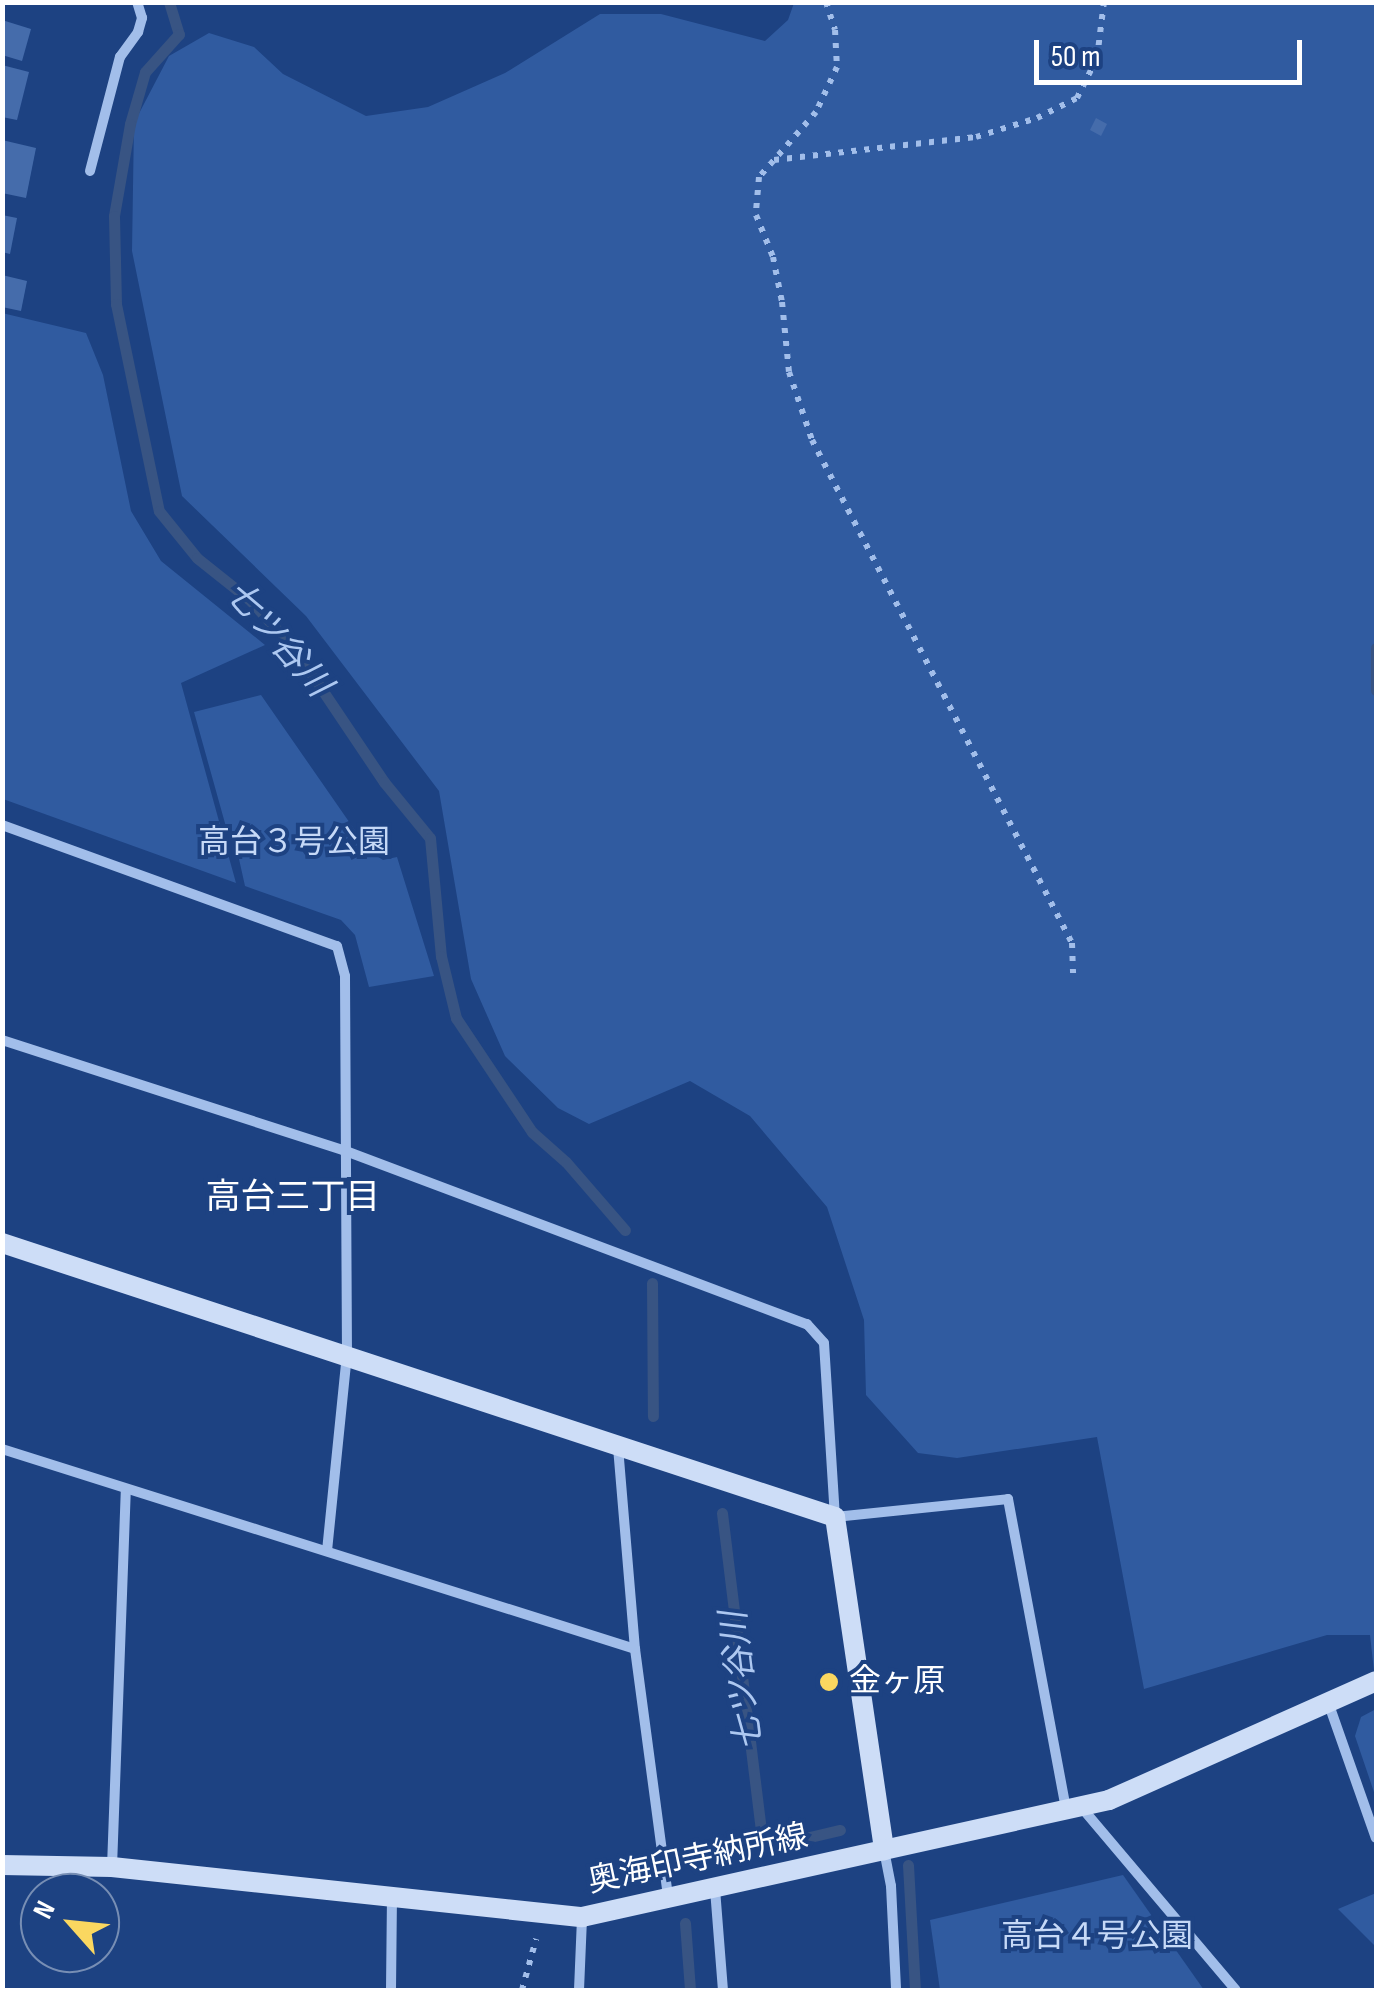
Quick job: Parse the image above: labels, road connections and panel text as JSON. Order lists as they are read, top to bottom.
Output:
{
  "streets": {
    "main road": ["奥海印寺納所線"]
  },
  "districts": ["高台三丁目"],
  "water": ["七ツ谷川"],
  "parks": ["高台３号公園", "高台４号公園"],
  "places": ["金ヶ原"],
  "scale_bar": "50 m",
  "north": "top left"
}
